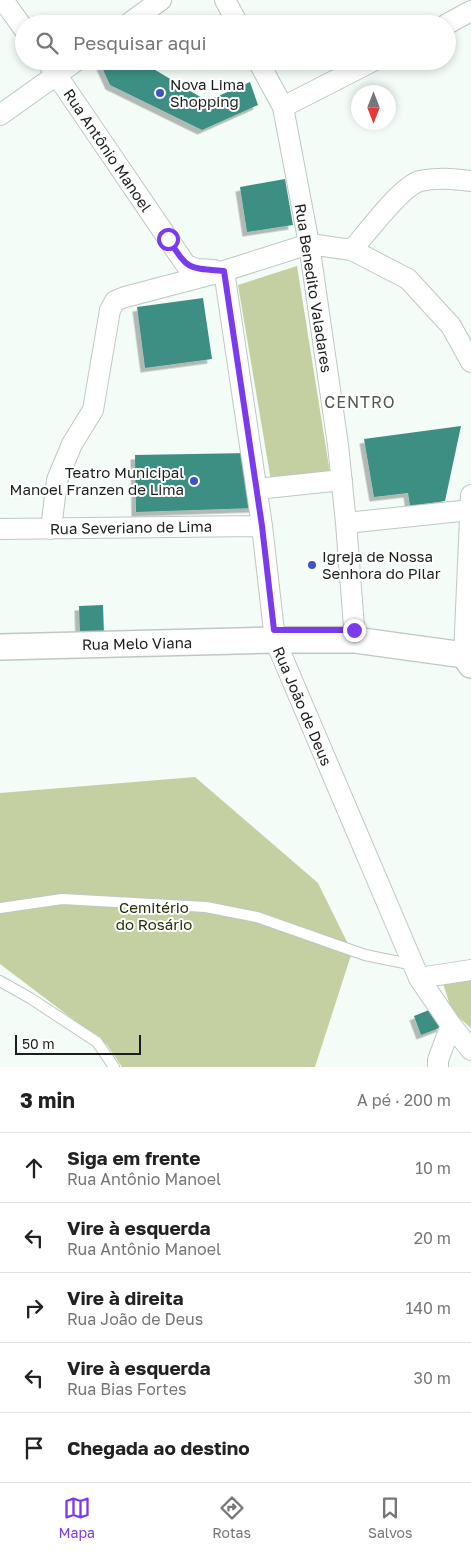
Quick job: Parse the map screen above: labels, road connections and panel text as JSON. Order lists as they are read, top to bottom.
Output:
{
  "streets": {
    "street": [
      "Rua Antônio Manoel",
      "Rua Benedito Valadares",
      "Rua Severiano de Lima",
      "Rua Melo Viana",
      "Rua João de Deus"
    ]
  },
  "crossings": [
    ["Rua Benedito Valadares", "Rua Melo Viana"],
    ["Rua Severiano de Lima", "Rua João de Deus"],
    ["Rua Melo Viana", "Rua João de Deus"]
  ],
  "districts": ["CENTRO"],
  "parks": ["Cemitério do Rosário"],
  "places": ["Nova Lima Shopping", "Teatro Municipal Manoel Franzen de Lima", "Igreja de Nossa Senhora do Pilar"],
  "scale_bar": "50 m",
  "north": "bottom",
  "page": {
    "search": "Pesquisar aqui",
    "scale": "50 m",
    "heading": ["3 min", "A pé · 200 m"],
    "list": [
      ["Siga em frente", "Rua Antônio Manoel", "10 m"],
      ["Vire à esquerda", "Rua Antônio Manoel", "20 m"],
      ["Vire à direita", "Rua João de Deus", "140 m"],
      ["Vire à esquerda", "Rua Bias Fortes", "30 m"],
      "Chegada ao destino"
    ],
    "nav": ["Mapa", "Rotas", "Salvos"]
  }
}
